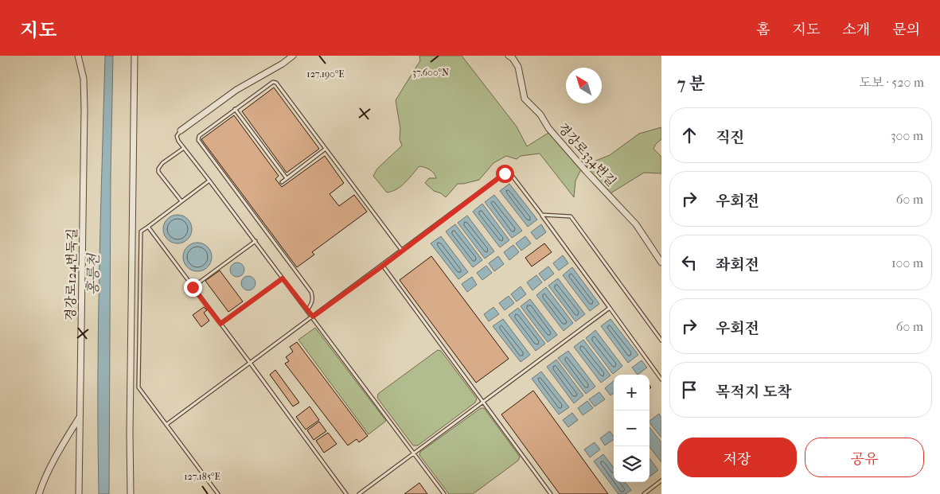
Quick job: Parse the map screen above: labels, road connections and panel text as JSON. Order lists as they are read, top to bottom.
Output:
{
  "streets": {
    "street": ["경강로334번길", "경강로124번둑길"]
  },
  "water": ["홍릉천"],
  "north": "top left",
  "page": {
    "header": "지도",
    "nav": [
      "홈",
      "지도",
      "소개",
      "문의"
    ],
    "heading": ["7 분", "도보 · 520 m"],
    "list": [
      ["직진", "300 m"],
      ["우회전", "60 m"],
      ["좌회전", "100 m"],
      ["우회전", "60 m"],
      "목적지 도착"
    ],
    "map_buttons": ["+", "−"],
    "buttons": ["저장", "공유"]
  },
  "coordinates": ["37.600°N", "127.190°E", "127.185°E"]
}
